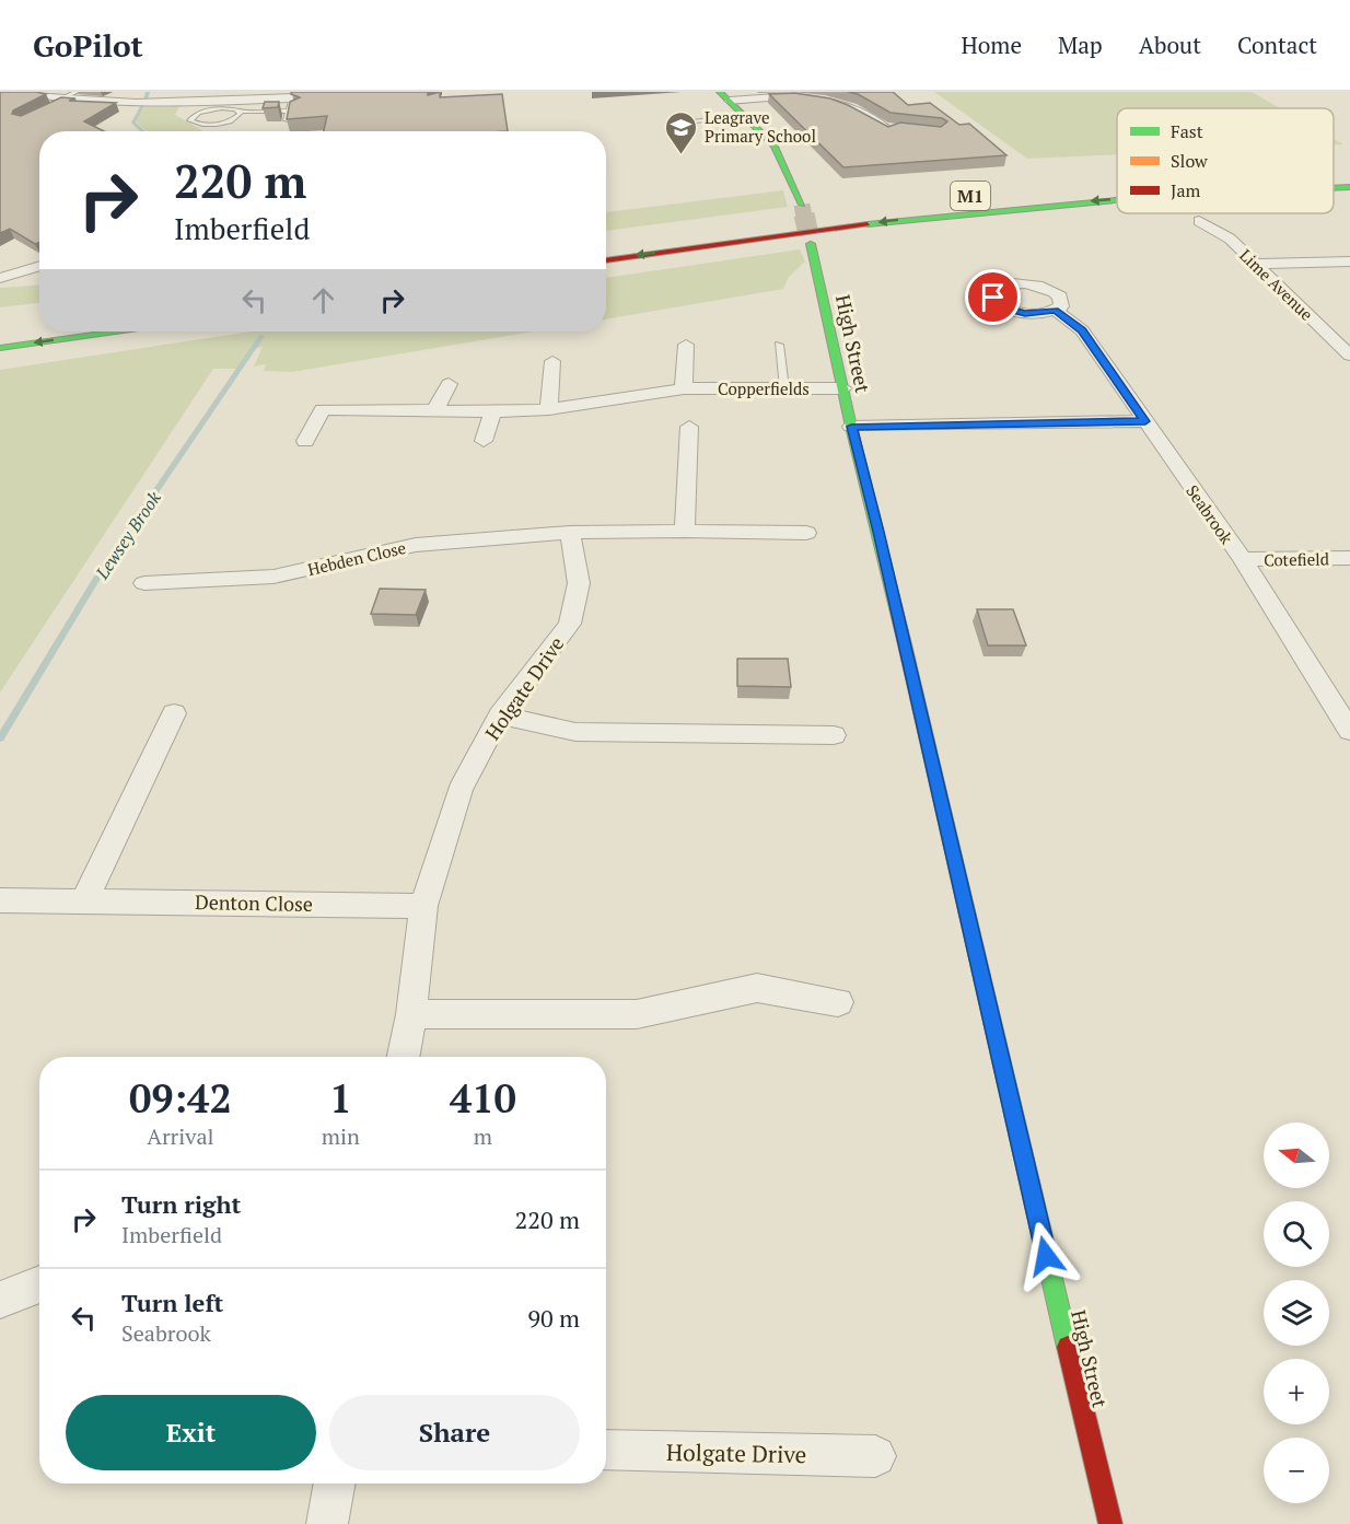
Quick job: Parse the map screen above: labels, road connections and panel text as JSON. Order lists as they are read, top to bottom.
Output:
{
  "streets": {
    "main road": ["M1", "High Street"],
    "street": [
      "Lime Avenue",
      "Copperfields",
      "Seabrook",
      "Hebden Close",
      "Cotefield",
      "Holgate Drive",
      "Denton Close"
    ]
  },
  "crossings": [
    ["High Street", "Copperfields"],
    ["Seabrook", "Cotefield"],
    ["Hebden Close", "Holgate Drive"],
    ["Holgate Drive", "Denton Close"]
  ],
  "water": ["Lewsey Brook"],
  "places": {
    "school or university": ["Leagrave Primary School"]
  },
  "legend": ["Fast", "Slow", "Jam"],
  "north": "left",
  "page": {
    "header": "GoPilot",
    "nav": [
      "Home",
      "Map",
      "About",
      "Contact"
    ],
    "turn": ["220 m", "Imberfield"],
    "eta": [
      "09:42",
      "Arrival",
      "1",
      "min",
      "410",
      "m"
    ],
    "map_buttons": ["+", "−"],
    "list": [
      {
        "name": "Turn right",
        "note": "Imberfield",
        "value": "220 m"
      },
      {
        "name": "Turn left",
        "note": "Seabrook",
        "value": "90 m"
      }
    ],
    "buttons": ["Exit", "Share"]
  }
}
